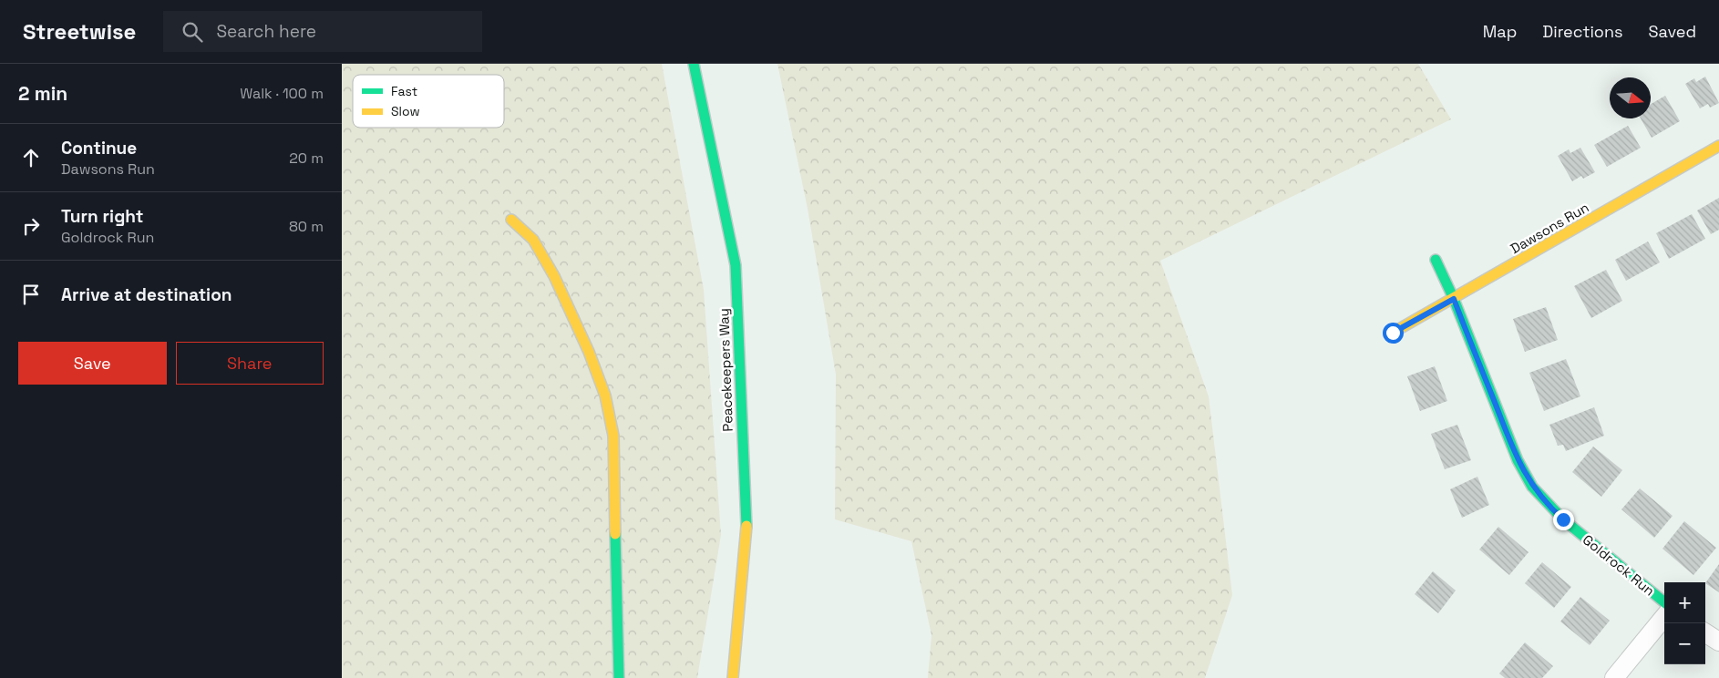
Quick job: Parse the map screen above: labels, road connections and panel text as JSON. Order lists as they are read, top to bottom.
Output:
{
  "streets": {
    "main road": ["Dawsons Run", "Peacekeepers Way", "Goldrock Run"]
  },
  "crossings": [
    ["Dawsons Run", "Goldrock Run"]
  ],
  "legend": ["Fast", "Slow"],
  "north": "right",
  "page": {
    "header": "Streetwise",
    "search": "Search here",
    "nav": ["Map", "Directions", "Saved"],
    "heading": ["2 min", "Walk · 100 m"],
    "list": [
      ["Continue", "Dawsons Run", "20 m"],
      ["Turn right", "Goldrock Run", "80 m"],
      "Arrive at destination"
    ],
    "buttons": ["Save", "Share"],
    "map_buttons": ["+", "−"]
  }
}
